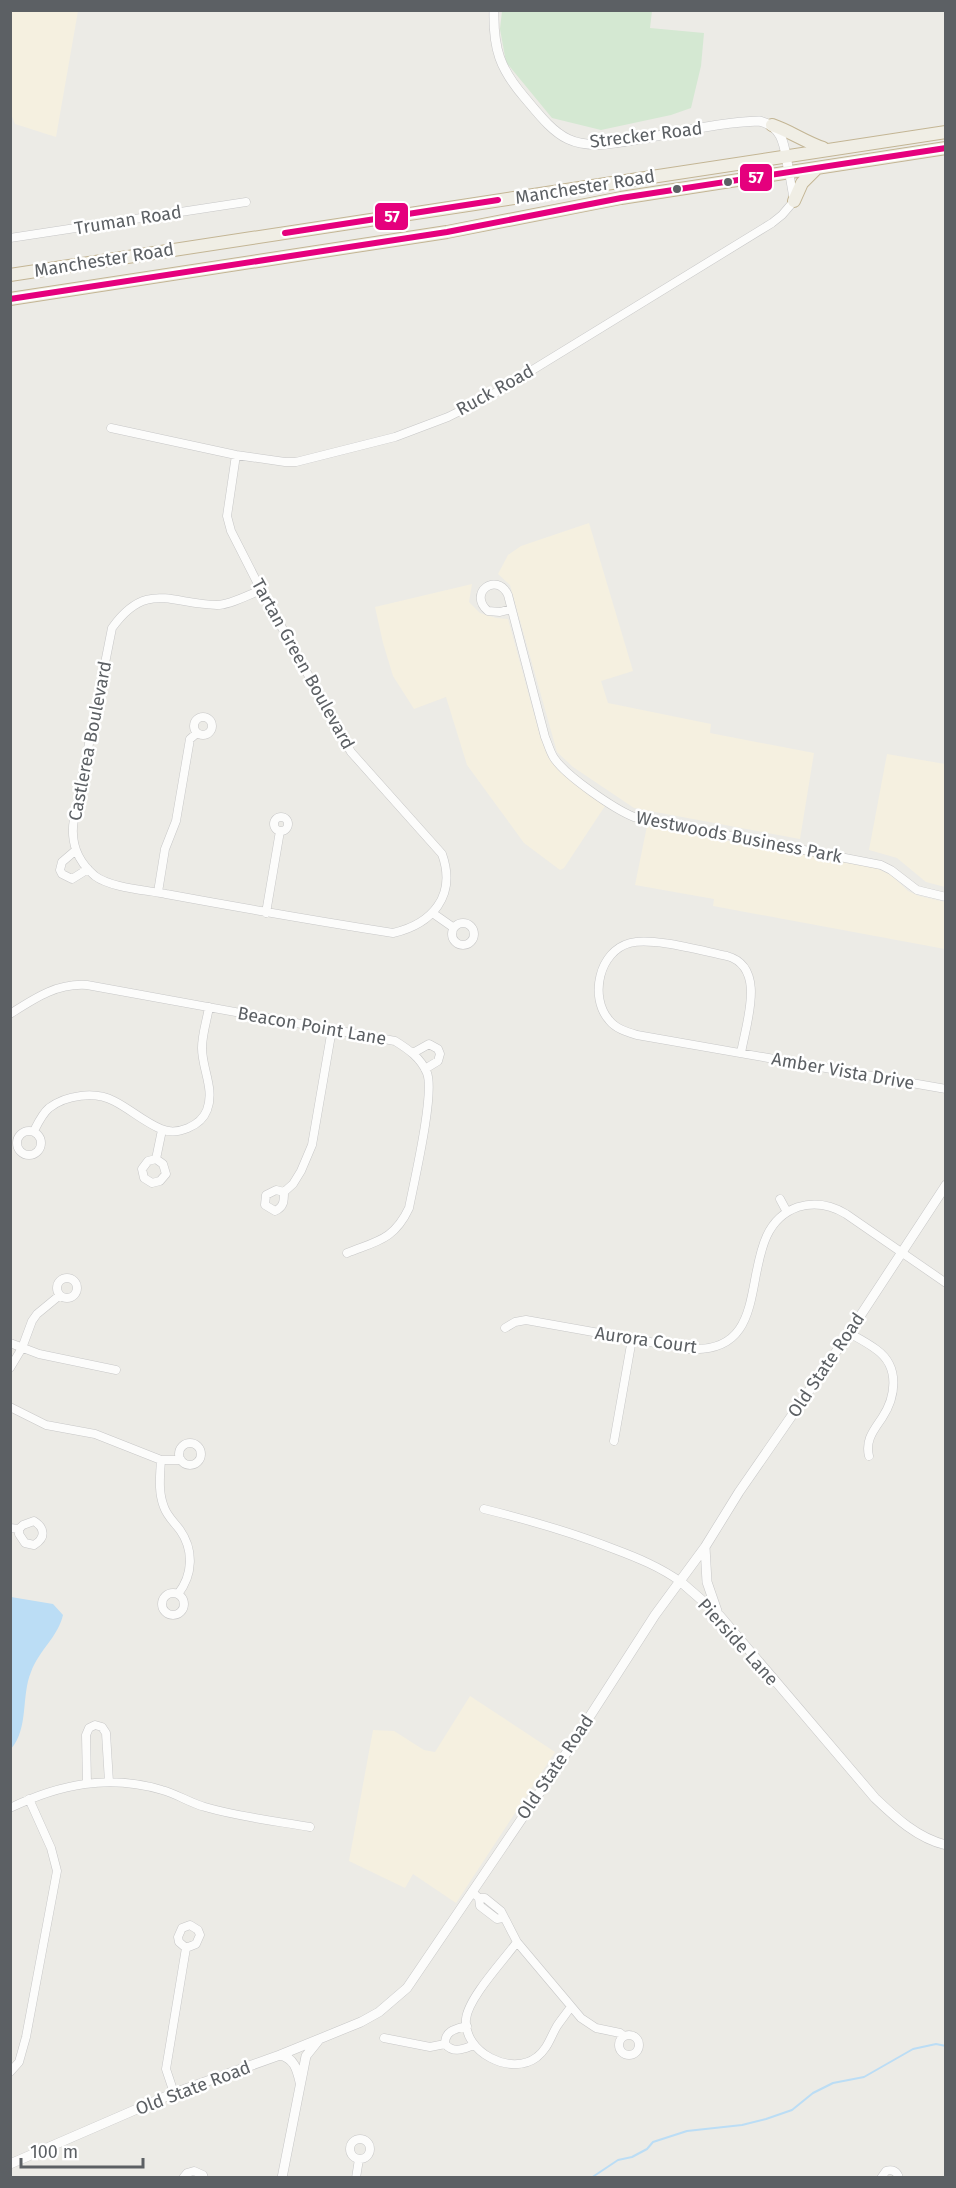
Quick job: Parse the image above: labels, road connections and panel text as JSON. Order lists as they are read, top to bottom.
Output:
{
  "streets": {
    "highway": ["Manchester Road"],
    "street": [
      "Strecker Road",
      "Truman Road",
      "Ruck Road",
      "Tartan Green Boulevard",
      "Castlerea Boulevard",
      "Westwoods Business Park",
      "Beacon Point Lane",
      "Amber Vista Drive",
      "Aurora Court",
      "Old State Road",
      "Pierside Lane"
    ]
  },
  "crossings": [
    ["Ruck Road", "Tartan Green Boulevard"],
    ["Tartan Green Boulevard", "Castlerea Boulevard"],
    ["Old State Road", "Pierside Lane"]
  ],
  "lines": ["transit line 57"],
  "scale_bar": "100 m"
}
